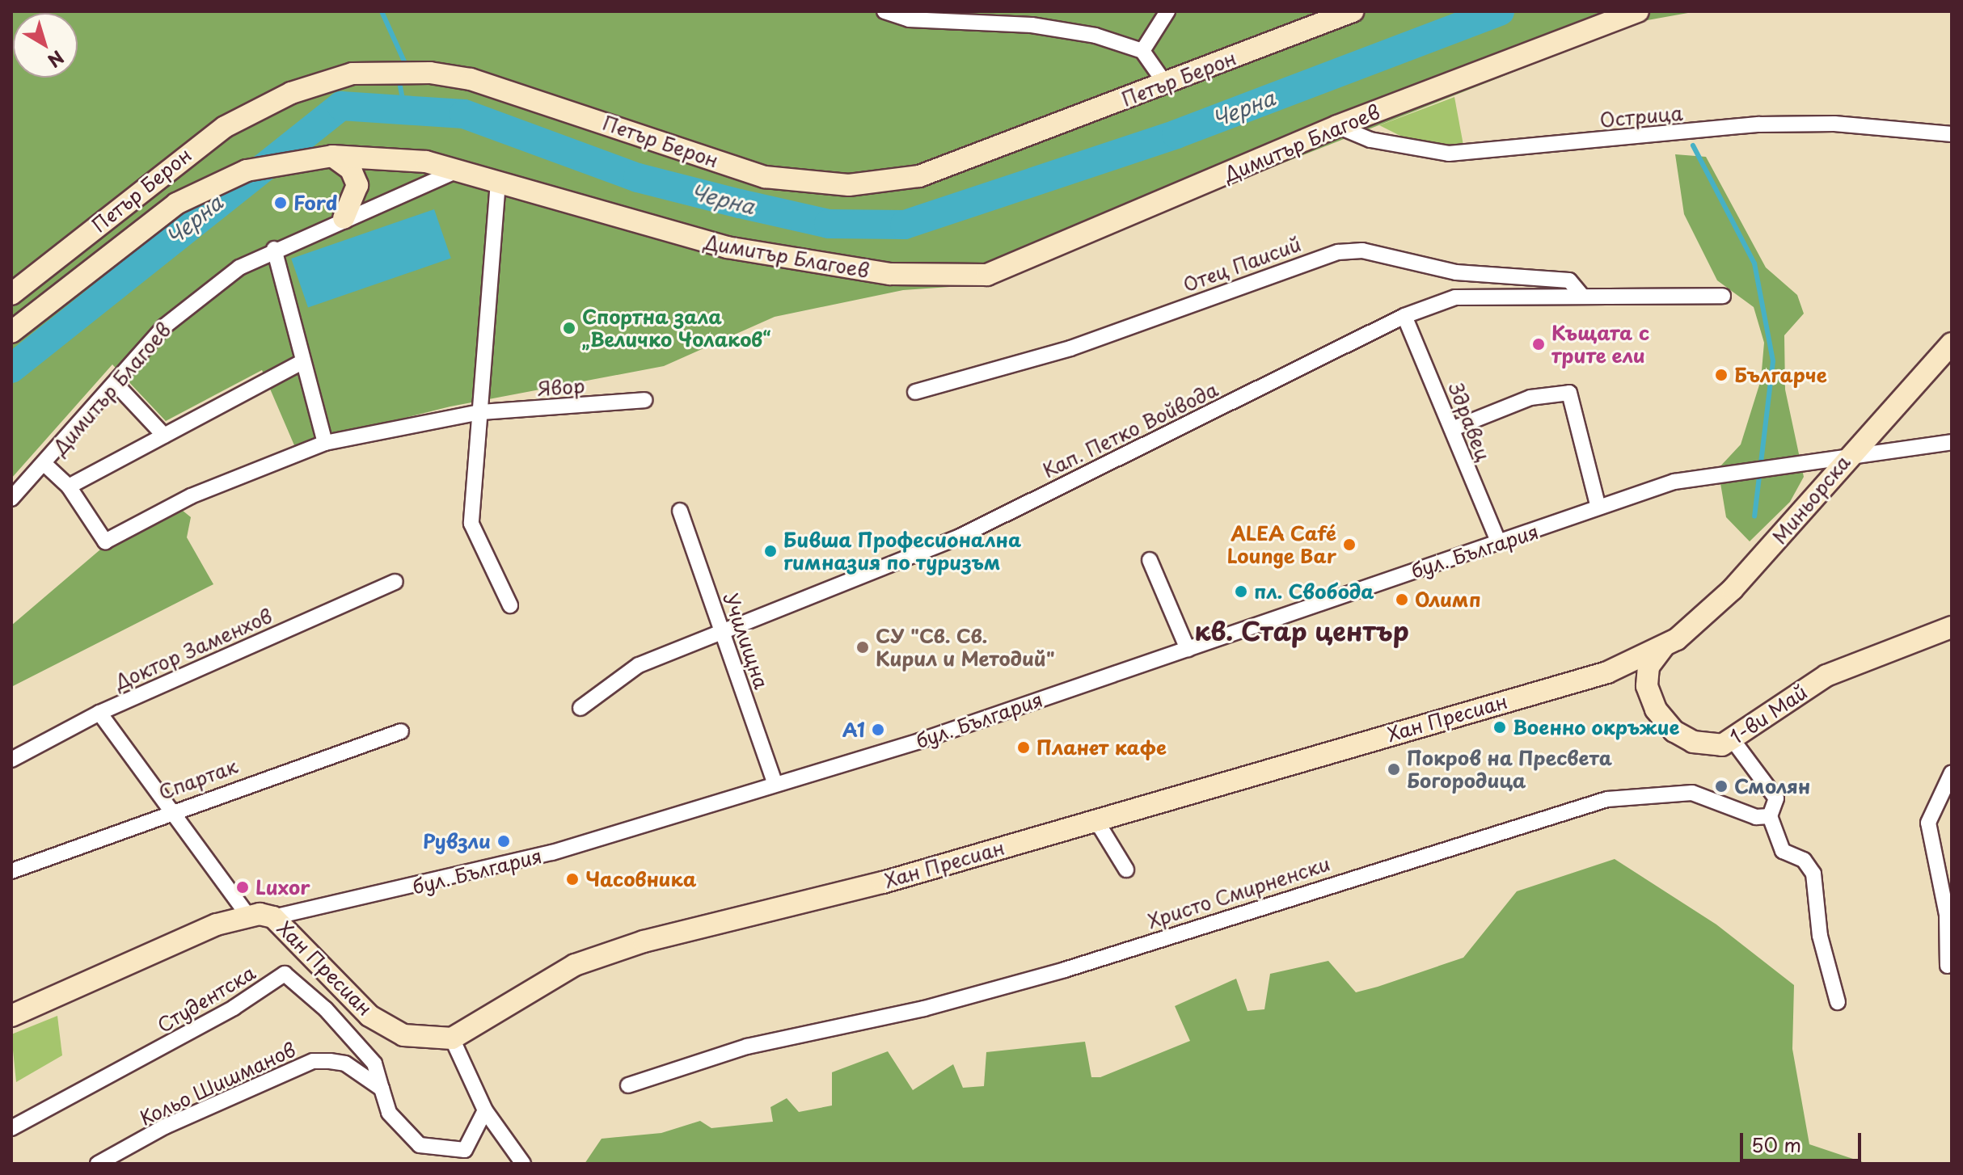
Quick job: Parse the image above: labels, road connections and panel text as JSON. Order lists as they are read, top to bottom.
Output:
{
  "streets": {
    "main road": [
      "Петър Берон",
      "Димитър Благоев",
      "Миньорска",
      "бул. България",
      "1-ви Май",
      "Хан Пресиан"
    ],
    "street": [
      "Острица",
      "Отец Паисий",
      "Явор",
      "Здравец",
      "Кап. Петко Войвода",
      "Училищна",
      "Доктор Заменхов",
      "Спартак",
      "Христо Смирненски",
      "Студентска",
      "Кольо Шишманов"
    ]
  },
  "crossings": [
    ["Петър Берон", "Димитър Благоев"],
    ["Острица", "Димитър Благоев"],
    ["Отец Паисий", "Кап. Петко Войвода"],
    ["Здравец", "Кап. Петко Войвода"],
    ["Здравец", "бул. България"],
    ["Кап. Петко Войвода", "Училищна"],
    ["Миньорска", "бул. България"],
    ["Миньорска", "Хан Пресиан"],
    ["бул. България", "Училищна"],
    ["бул. България", "Хан Пресиан"],
    ["1-ви Май", "Хан Пресиан"],
    ["Студентска", "Кольо Шишманов"]
  ],
  "districts": ["кв. Стар център"],
  "water": ["Черна"],
  "places": [
    "Ford",
    "Спортна зала „Величко Чолаков“",
    "Къщата с трите ели",
    "Българче",
    "ALEA Café Lounge Bar",
    "Бивша Професионална гимназия по туризъм",
    "пл. Свобода",
    "Олимп",
    "СУ \"Св. Св. Кирил и Методий\"",
    "Военно окръжие",
    "A1",
    "Планет кафе",
    "Покров на Пресвета Богородица",
    "Смолян",
    "Рувзли",
    "Часовника",
    "Luxor"
  ],
  "scale_bar": "50 m",
  "north": "bottom right"
}
